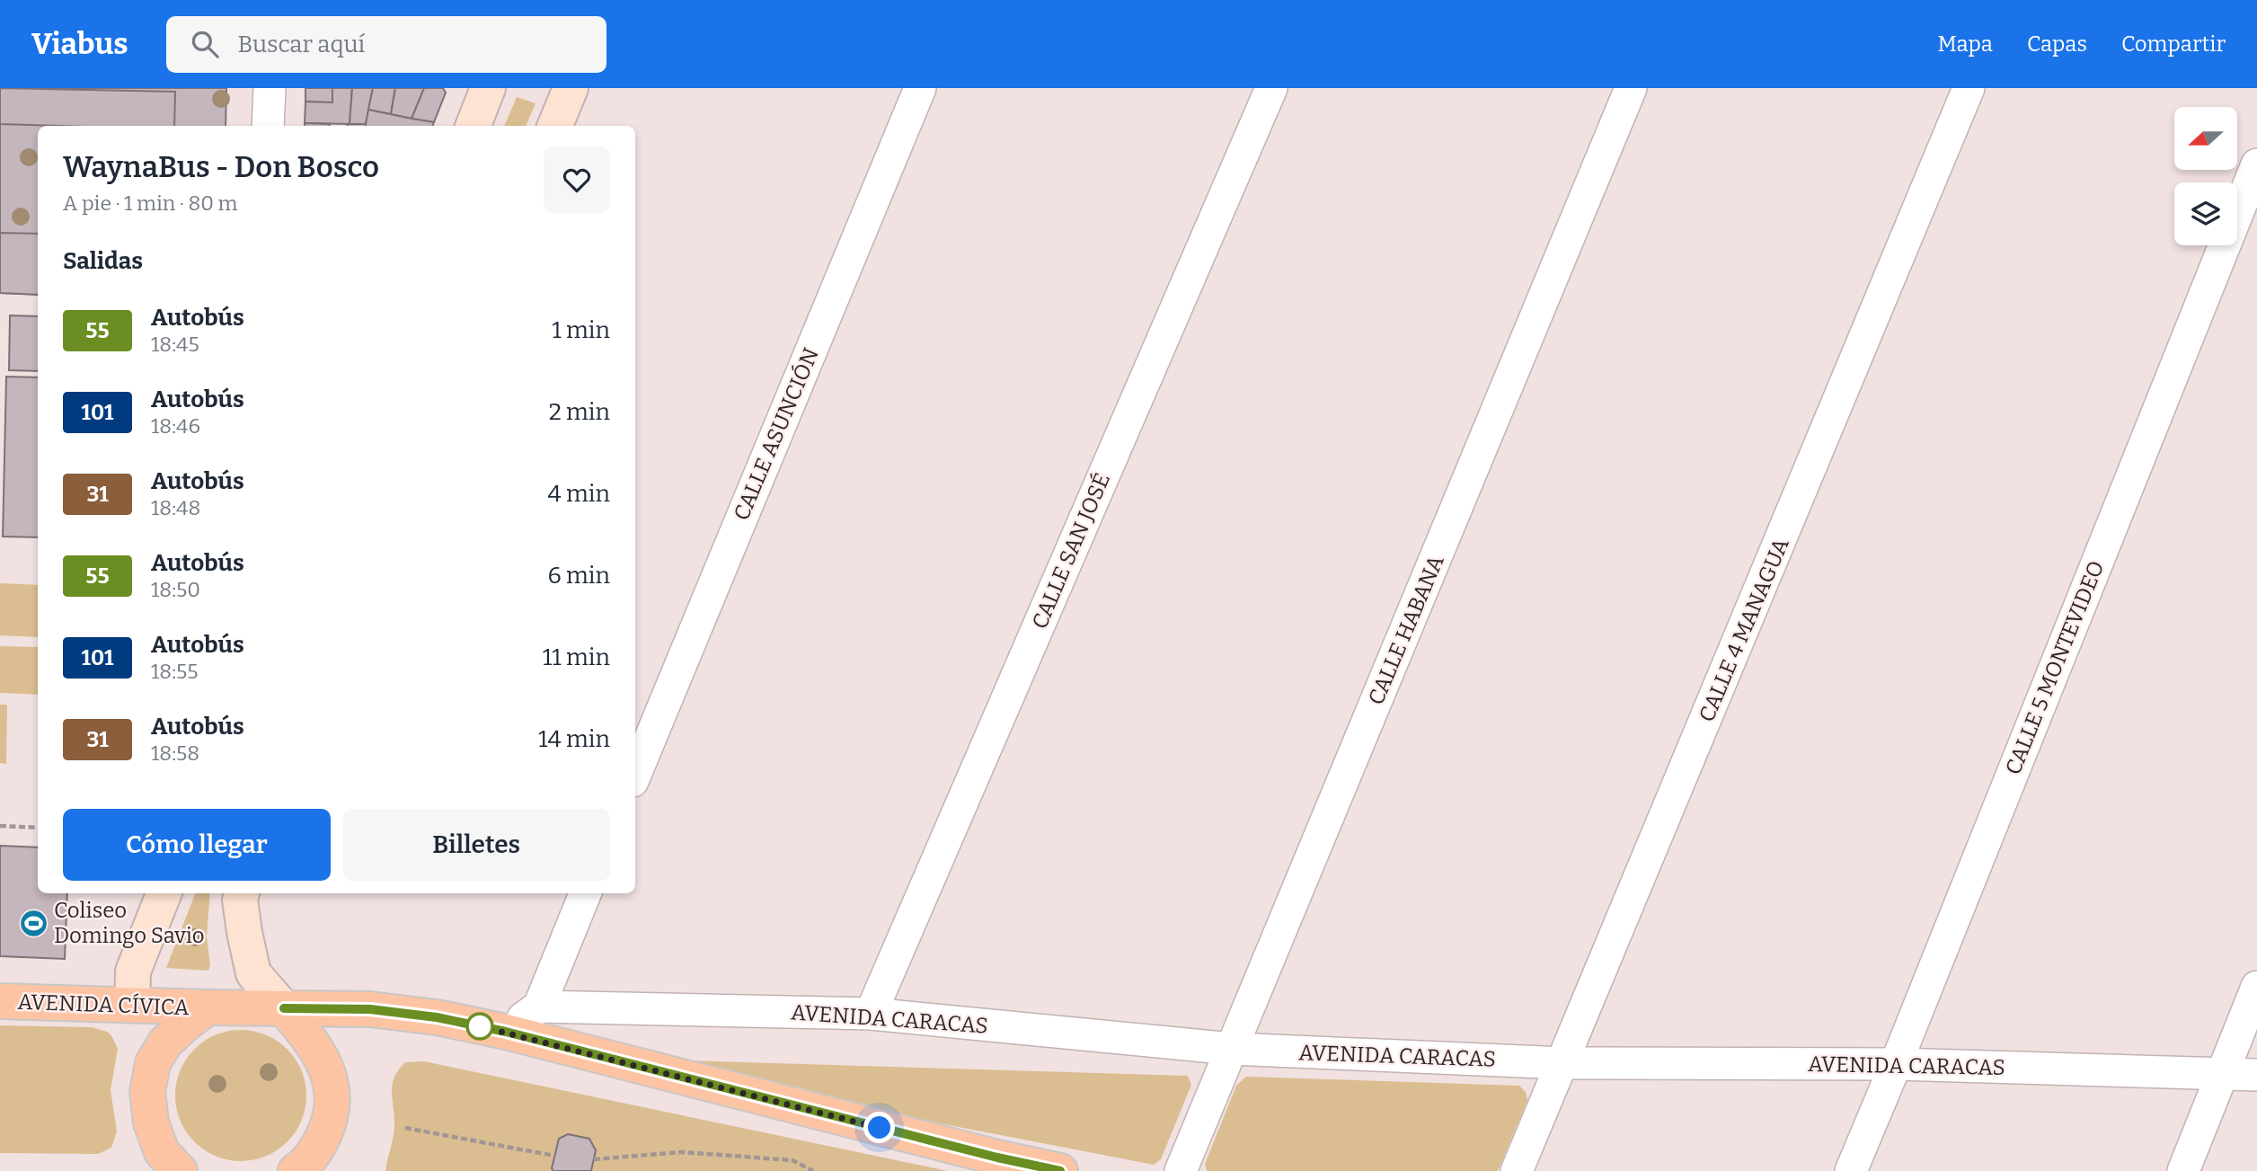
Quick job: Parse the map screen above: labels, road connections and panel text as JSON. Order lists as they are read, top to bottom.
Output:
{
  "streets": {
    "main road": ["AVENIDA CÍVICA"],
    "street": [
      "CALLE ASUNCIÓN",
      "CALLE SAN JOSÉ",
      "CALLE HABANA",
      "CALLE 4 MANAGUA",
      "CALLE 5 MONTEVIDEO",
      "AVENIDA CARACAS"
    ]
  },
  "crossings": [
    ["CALLE SAN JOSÉ", "AVENIDA CARACAS"],
    ["CALLE HABANA", "AVENIDA CARACAS"],
    ["CALLE 4 MANAGUA", "AVENIDA CARACAS"],
    ["CALLE 5 MONTEVIDEO", "AVENIDA CARACAS"]
  ],
  "places": {
    "sports": ["Coliseo Domingo Savio"]
  },
  "lines": ["bus line 55"],
  "north": "left",
  "page": {
    "header": "Viabus",
    "search": "Buscar aquí",
    "nav": ["Mapa", "Capas", "Compartir"],
    "heading": [
      ["WaynaBus - Don Bosco", "A pie · 1 min · 80 m"],
      "Salidas"
    ],
    "list": [
      {
        "mark": "55",
        "name": "Autobús",
        "note": "18:45",
        "value": "1 min"
      },
      {
        "mark": "101",
        "name": "Autobús",
        "note": "18:46",
        "value": "2 min"
      },
      {
        "mark": "31",
        "name": "Autobús",
        "note": "18:48",
        "value": "4 min"
      },
      {
        "mark": "55",
        "name": "Autobús",
        "note": "18:50",
        "value": "6 min"
      },
      {
        "mark": "101",
        "name": "Autobús",
        "note": "18:55",
        "value": "11 min"
      },
      {
        "mark": "31",
        "name": "Autobús",
        "note": "18:58",
        "value": "14 min"
      }
    ],
    "buttons": ["Cómo llegar", "Billetes"]
  }
}
